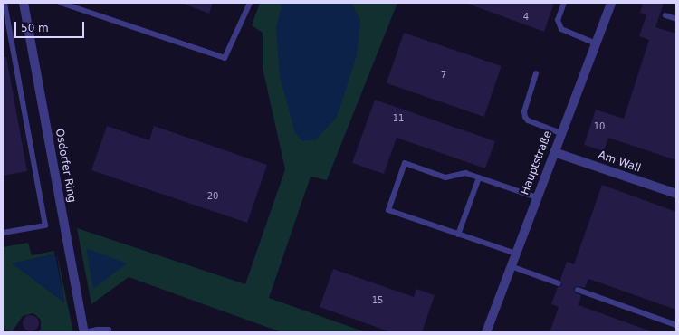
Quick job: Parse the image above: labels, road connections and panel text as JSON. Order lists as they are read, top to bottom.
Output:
{
  "streets": {
    "street": ["Am Wall", "Hauptstraße", "Osdorfer Ring"]
  },
  "crossings": [
    ["Am Wall", "Hauptstraße"]
  ],
  "house_numbers": [
    "4",
    "7",
    "11",
    "10",
    "20",
    "15"
  ],
  "scale_bar": "50 m"
}
